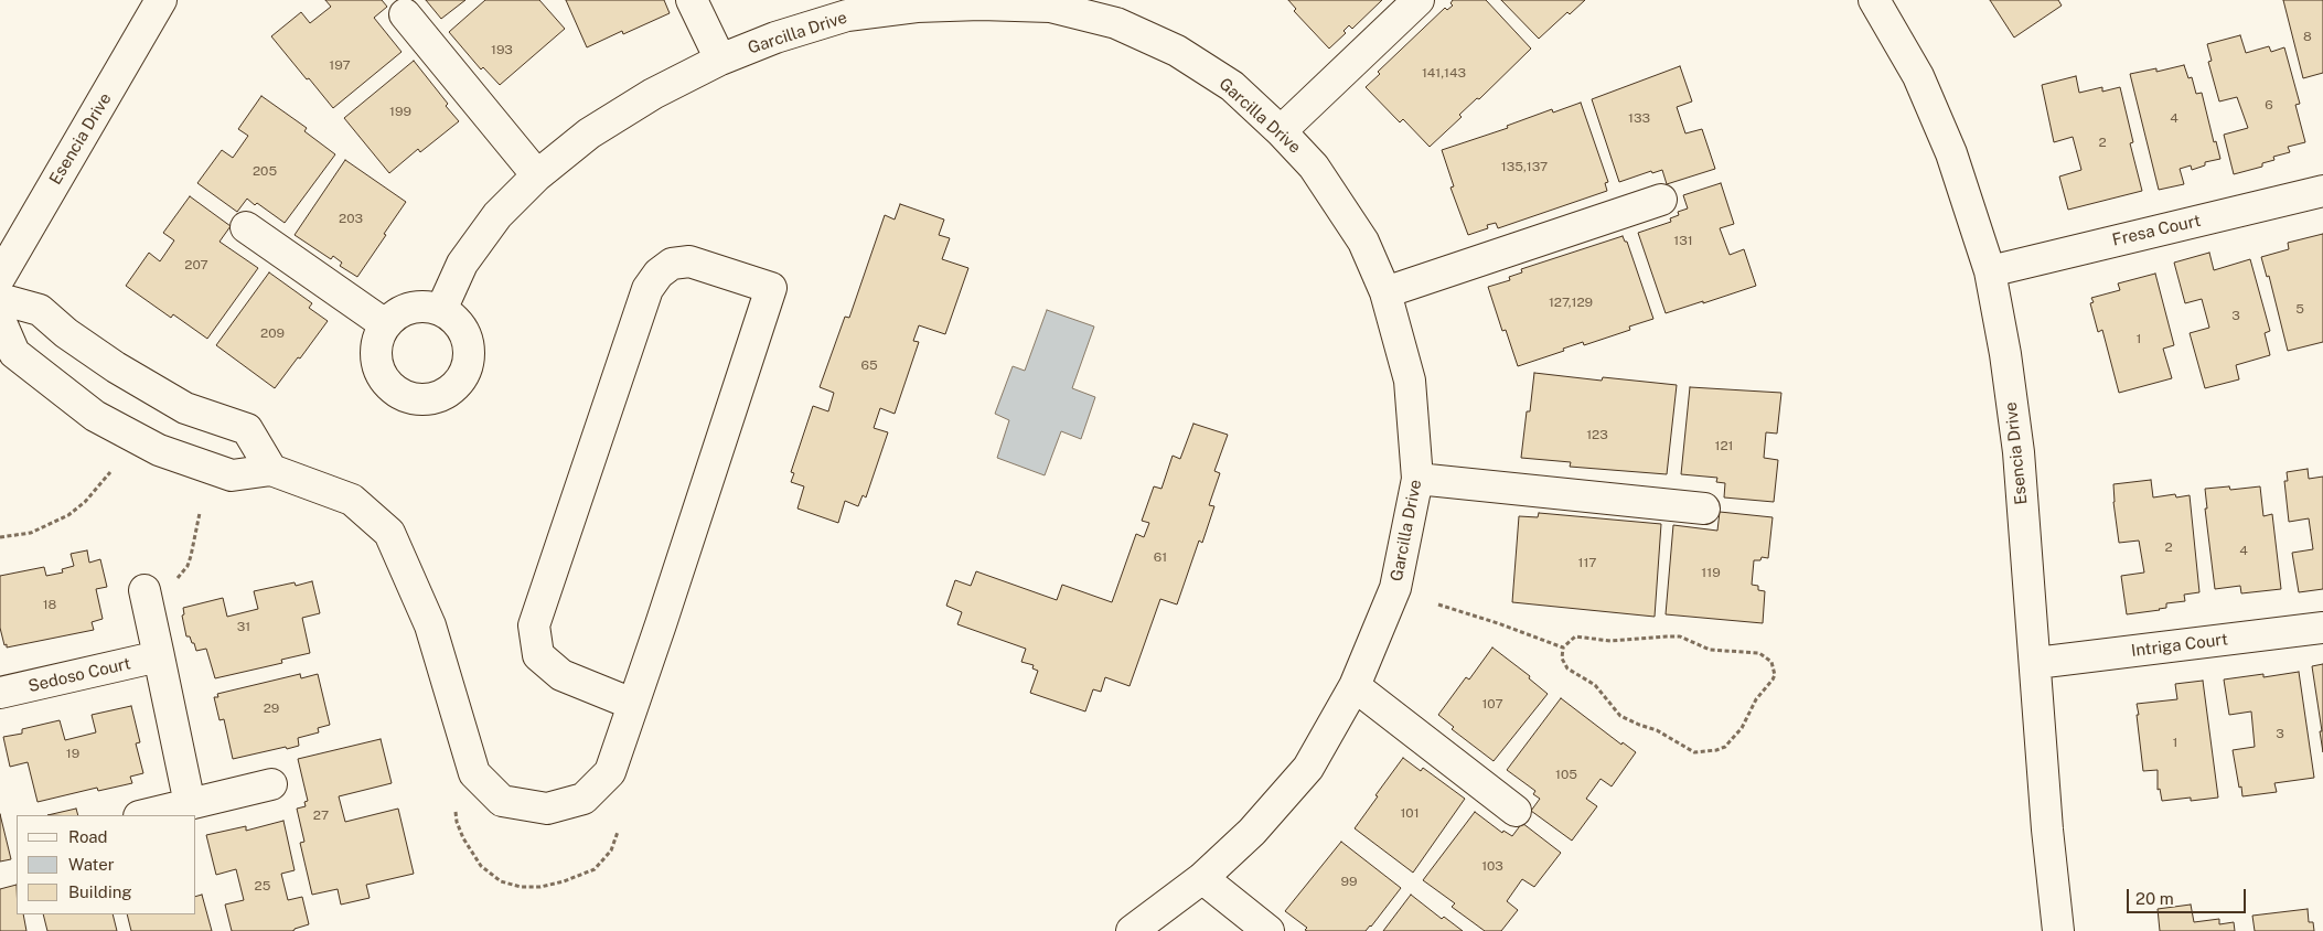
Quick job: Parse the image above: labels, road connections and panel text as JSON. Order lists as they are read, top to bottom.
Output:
{
  "streets": {
    "street": [
      "Garcilla Drive",
      "Esencia Drive",
      "Fresa Court",
      "Intriga Court",
      "Sedoso Court"
    ]
  },
  "crossings": [
    ["Esencia Drive", "Fresa Court"],
    ["Esencia Drive", "Intriga Court"]
  ],
  "house_numbers": [
    "8",
    "193",
    "197",
    "141,143",
    "6",
    "199",
    "133",
    "4",
    "2",
    "135,137",
    "205",
    "203",
    "131",
    "207",
    "127,129",
    "5",
    "3",
    "209",
    "1",
    "65",
    "123",
    "121",
    "2",
    "4",
    "61",
    "117",
    "119",
    "18",
    "31",
    "107",
    "29",
    "3",
    "1",
    "19",
    "105",
    "101",
    "27",
    "103",
    "99",
    "25"
  ],
  "legend": ["Road", "Water", "Building"],
  "scale_bar": "20 m"
}
